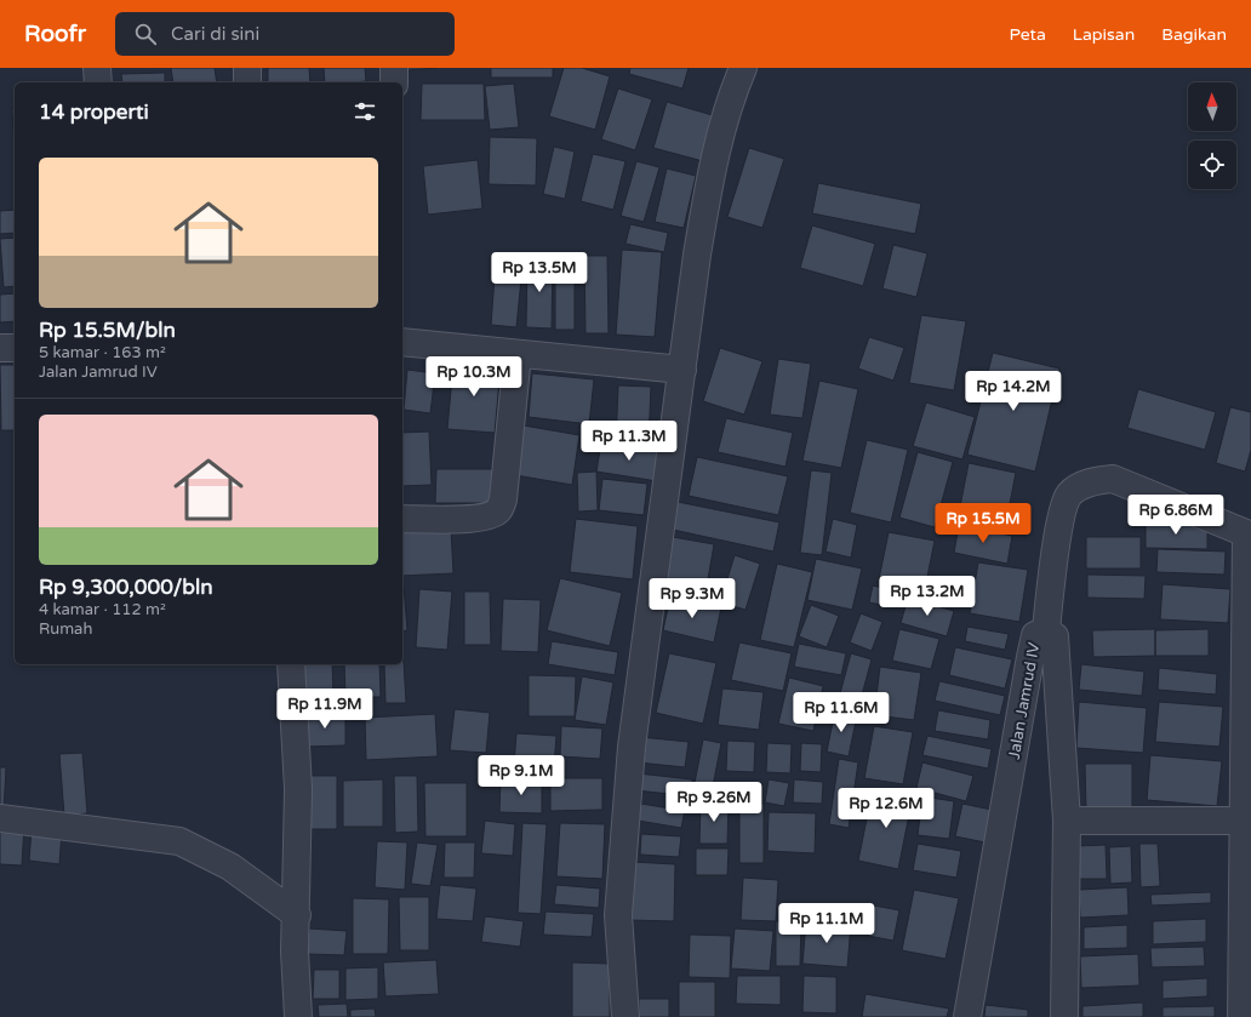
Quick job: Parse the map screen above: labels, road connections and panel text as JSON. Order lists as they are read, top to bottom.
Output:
{
  "streets": {
    "street": ["Jalan Jamrud IV"]
  },
  "north": "top",
  "page": {
    "header": "Roofr",
    "search": "Cari di sini",
    "nav": ["Peta", "Lapisan", "Bagikan"],
    "heading": "14 properti",
    "list": [
      {
        "name": "Rp 15.5M/bln",
        "note": "5 kamar · 163 m² · Jalan Jamrud IV"
      },
      {
        "name": "Rp 9,300,000/bln",
        "note": "4 kamar · 112 m² · Rumah"
      }
    ],
    "price": [
      "Rp 13.5M",
      "Rp 10.3M",
      "Rp 14.2M",
      "Rp 11.3M",
      "Rp 6.86M",
      "Rp 15.5M",
      "Rp 13.2M",
      "Rp 9.3M",
      "Rp 11.9M",
      "Rp 11.6M",
      "Rp 9.1M",
      "Rp 9.26M",
      "Rp 12.6M",
      "Rp 11.1M"
    ]
  }
}
